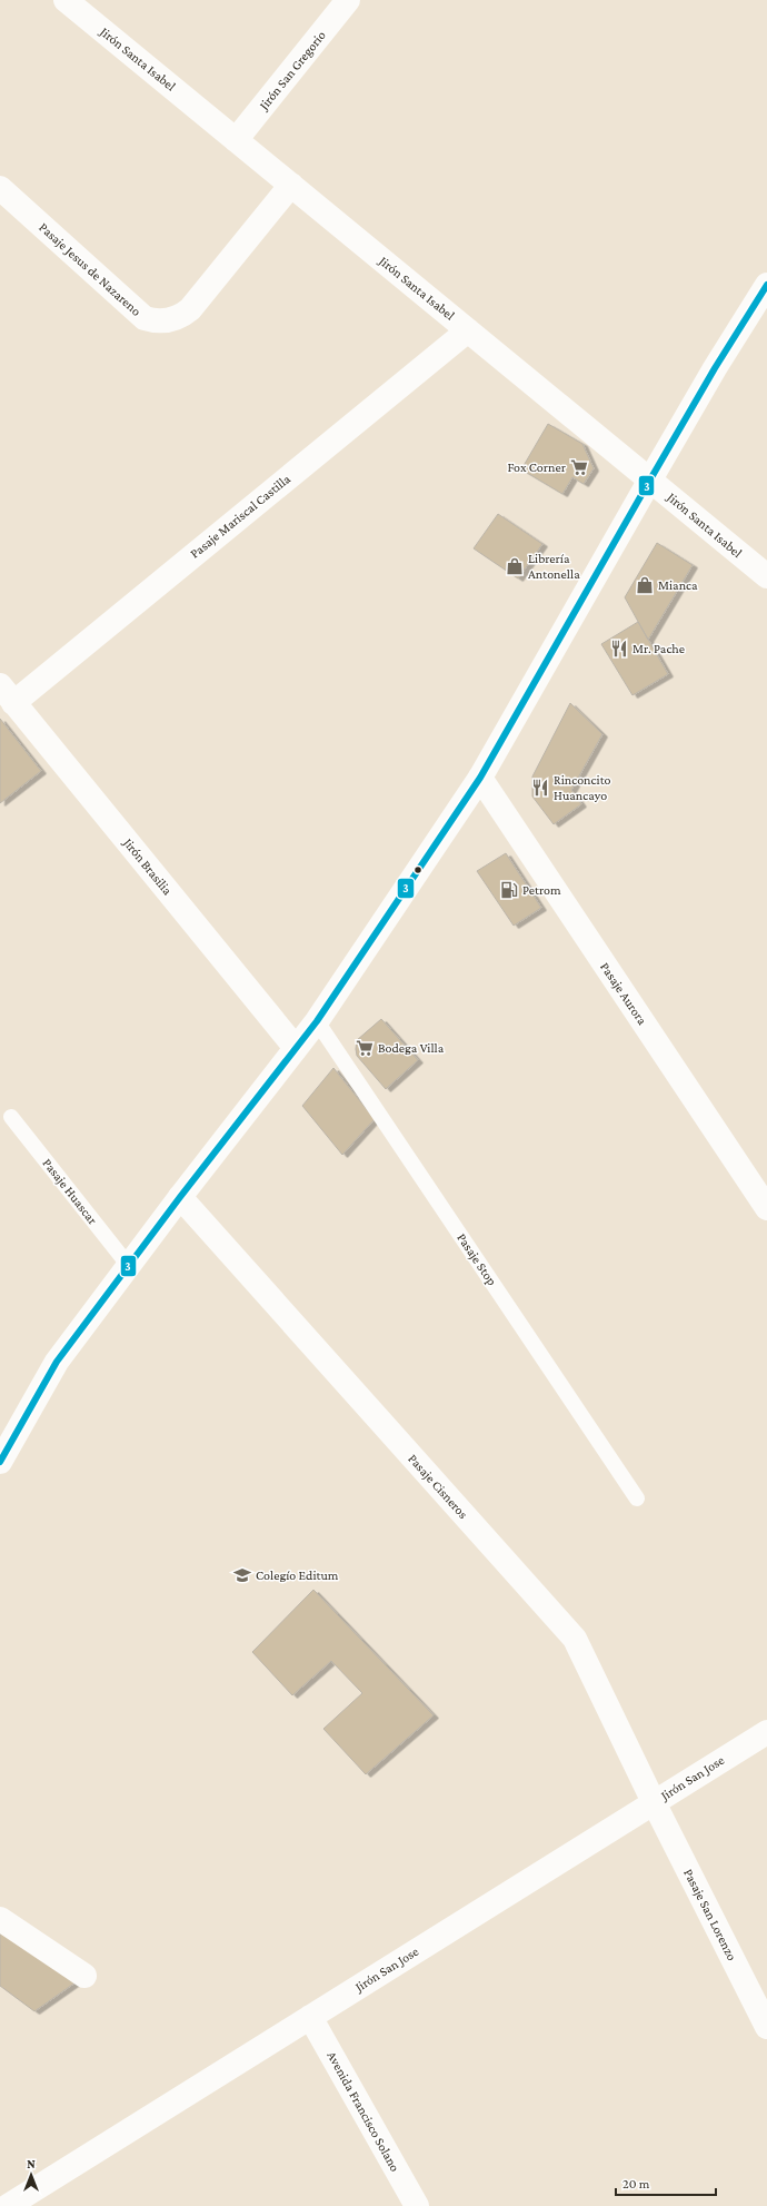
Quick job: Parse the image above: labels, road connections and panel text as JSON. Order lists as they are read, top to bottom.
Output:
{
  "streets": {
    "street": [
      "Jirón Santa Isabel",
      "Jirón San Gregorio",
      "Pasaje Jesus de Nazareno",
      "Pasaje Mariscal Castilla",
      "Jirón Brasilia",
      "Pasaje Aurora",
      "Pasaje Cisneros",
      "Jirón San Jose",
      "Pasaje San Lorenzo",
      "Avenida Francisco Solano"
    ],
    "lane": ["Pasaje Huascar", "Pasaje Stop"]
  },
  "crossings": [
    ["Jirón Santa Isabel", "Jirón San Gregorio"],
    ["Jirón Santa Isabel", "Pasaje Jesus de Nazareno"],
    ["Jirón Santa Isabel", "Pasaje Mariscal Castilla"],
    ["Pasaje Mariscal Castilla", "Jirón Brasilia"],
    ["Pasaje Cisneros", "Jirón San Jose"],
    ["Pasaje Cisneros", "Pasaje San Lorenzo"],
    ["Jirón San Jose", "Pasaje San Lorenzo"],
    ["Jirón San Jose", "Avenida Francisco Solano"]
  ],
  "places": {
    "supermarket": ["Fox Corner", "Bodega Villa"],
    "shop": ["Librería Antonella", "Mianca"],
    "restaurant": ["Mr. Pache", "Rinconcito Huancayo"],
    "fuel station": ["Petrom"],
    "school or university": ["Colegío Editum"]
  },
  "lines": ["transit line 3"],
  "scale_bar": "20 m",
  "north": "top"
}
